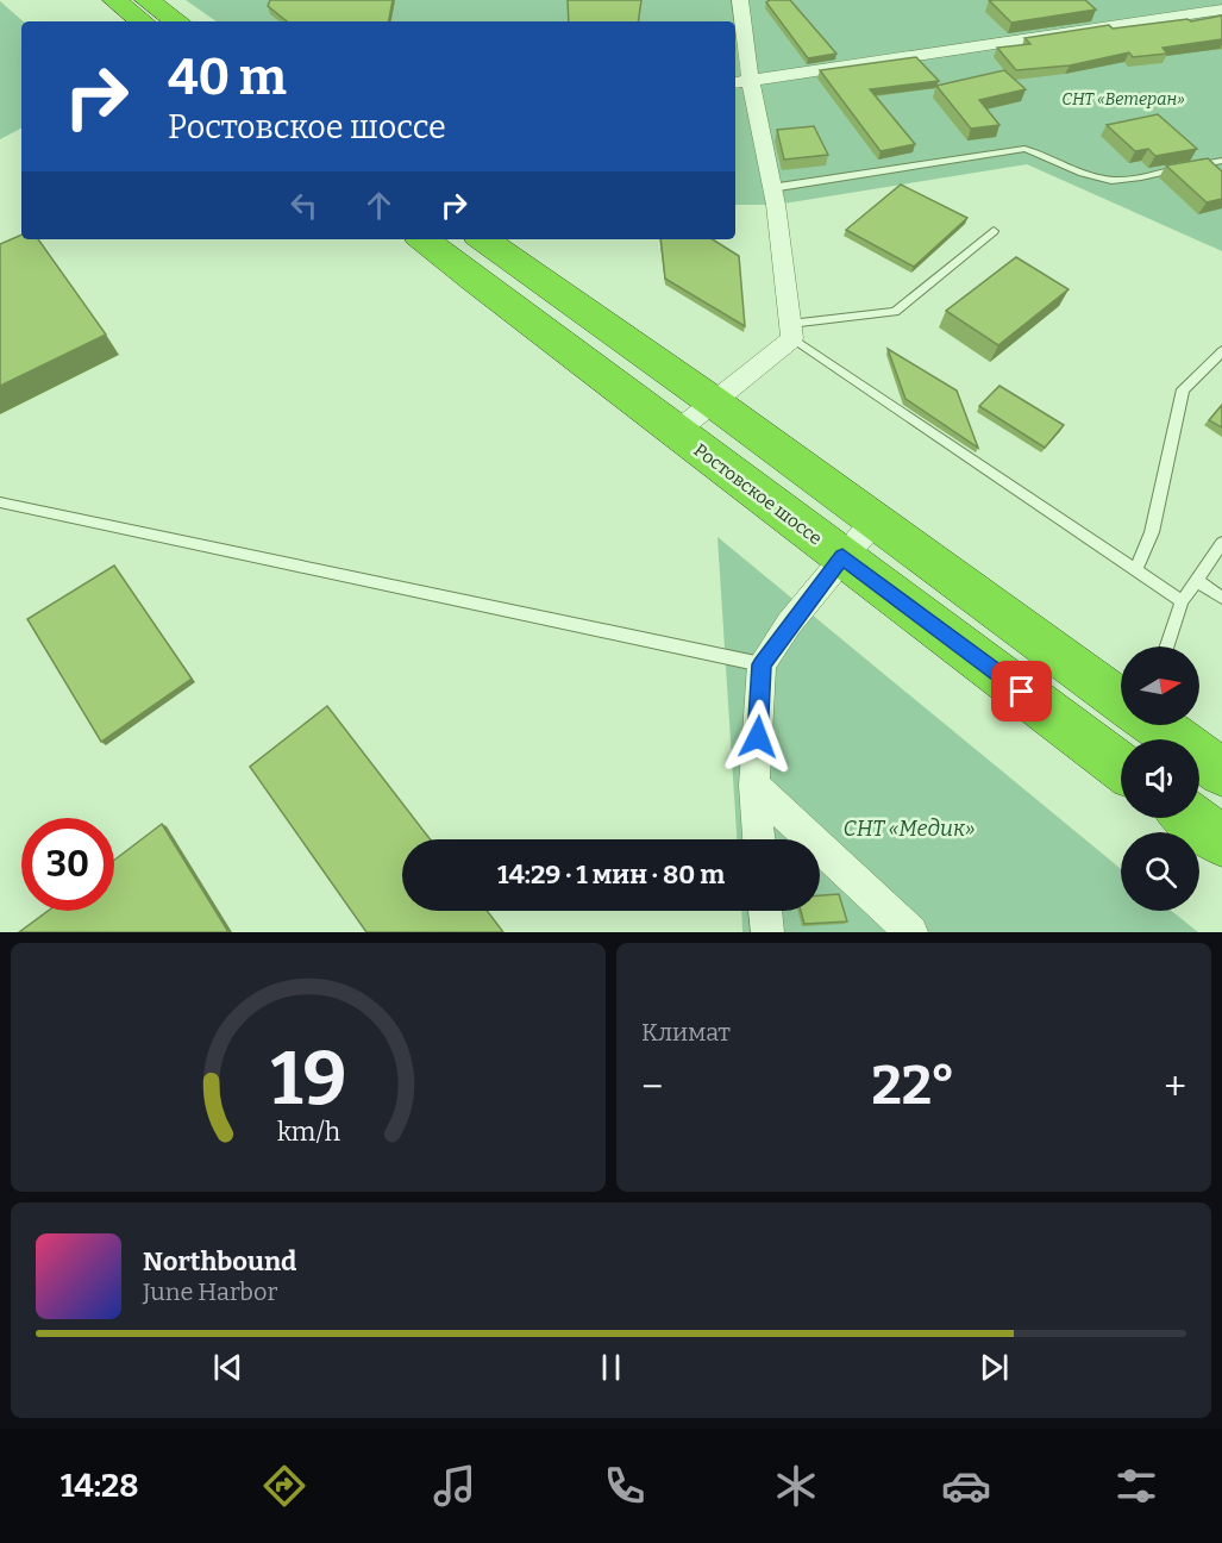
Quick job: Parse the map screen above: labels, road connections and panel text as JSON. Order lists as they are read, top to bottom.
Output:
{
  "streets": {
    "highway": ["Ростовское шоссе"]
  },
  "parks": ["СНТ «Ветеран»", "СНТ «Медик»"],
  "north": "right",
  "page": {
    "turn": ["40 m", "Ростовское шоссе"],
    "limit": "30",
    "trip": "14:29 · 1 мин · 80 m",
    "tile": "Климат",
    "heat": ["−", "22°", "+"],
    "song": ["Northbound", "June Harbor"],
    "tabs": "14:28",
    "gauge": ["19", "km/h"]
  }
}
